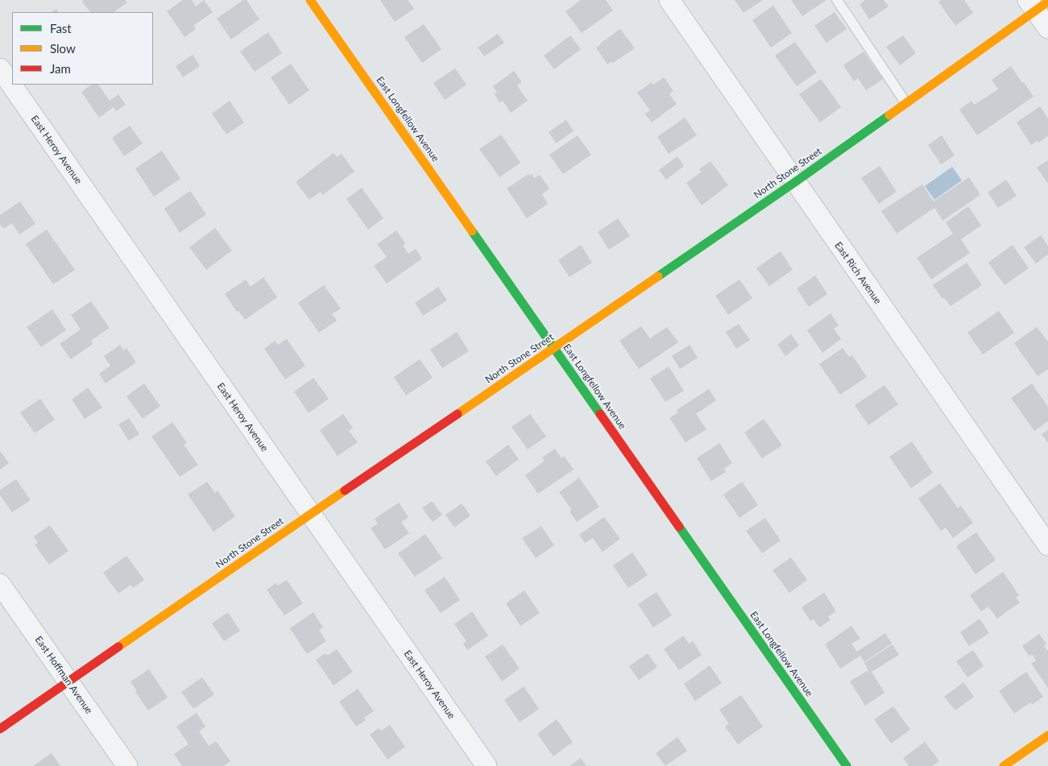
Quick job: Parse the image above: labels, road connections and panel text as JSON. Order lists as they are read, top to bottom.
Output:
{
  "streets": {
    "street": [
      "East Longfellow Avenue",
      "East Heroy Avenue",
      "North Stone Street",
      "East Rich Avenue",
      "East Hoffman Avenue"
    ]
  },
  "crossings": [
    ["East Longfellow Avenue", "North Stone Street"],
    ["East Heroy Avenue", "North Stone Street"],
    ["North Stone Street", "East Rich Avenue"],
    ["North Stone Street", "East Hoffman Avenue"]
  ],
  "legend": ["Fast", "Slow", "Jam"]
}
